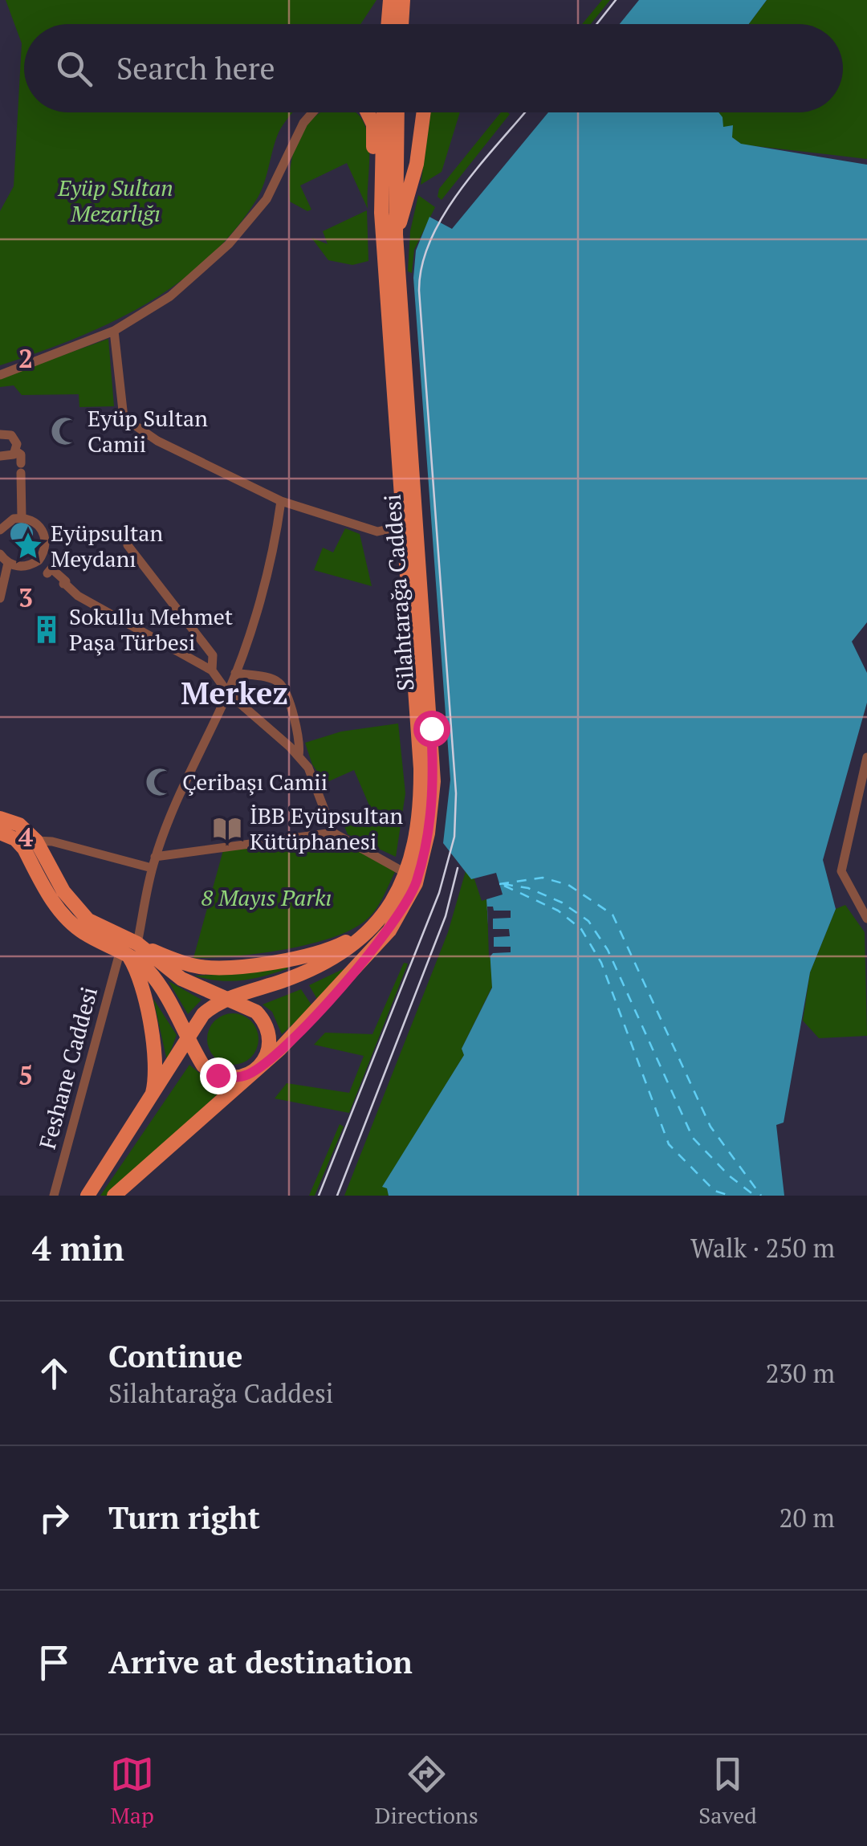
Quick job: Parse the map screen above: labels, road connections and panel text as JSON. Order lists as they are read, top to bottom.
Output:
{
  "streets": {
    "main road": ["Silahtarağa Caddesi"],
    "street": ["Feshane Caddesi"]
  },
  "districts": ["Merkez"],
  "parks": ["Eyüp Sultan Mezarlığı", "8 Mayıs Parkı"],
  "places": {
    "mosque": ["Eyüp Sultan Camii", "Çeribaşı Camii"],
    "place": ["Eyüpsultan Meydanı"],
    "building": ["Sokullu Mehmet Paşa Türbesi"],
    "library": ["İBB Eyüpsultan Kütüphanesi"]
  },
  "page": {
    "search": "Search here",
    "heading": ["4 min", "Walk · 250 m"],
    "list": [
      ["Continue", "Silahtarağa Caddesi", "230 m"],
      ["Turn right", "20 m"],
      "Arrive at destination"
    ],
    "nav": ["Map", "Directions", "Saved"]
  },
  "grid": {
    "rows": [
      "2",
      "3",
      "4",
      "5"
    ]
  }
}
